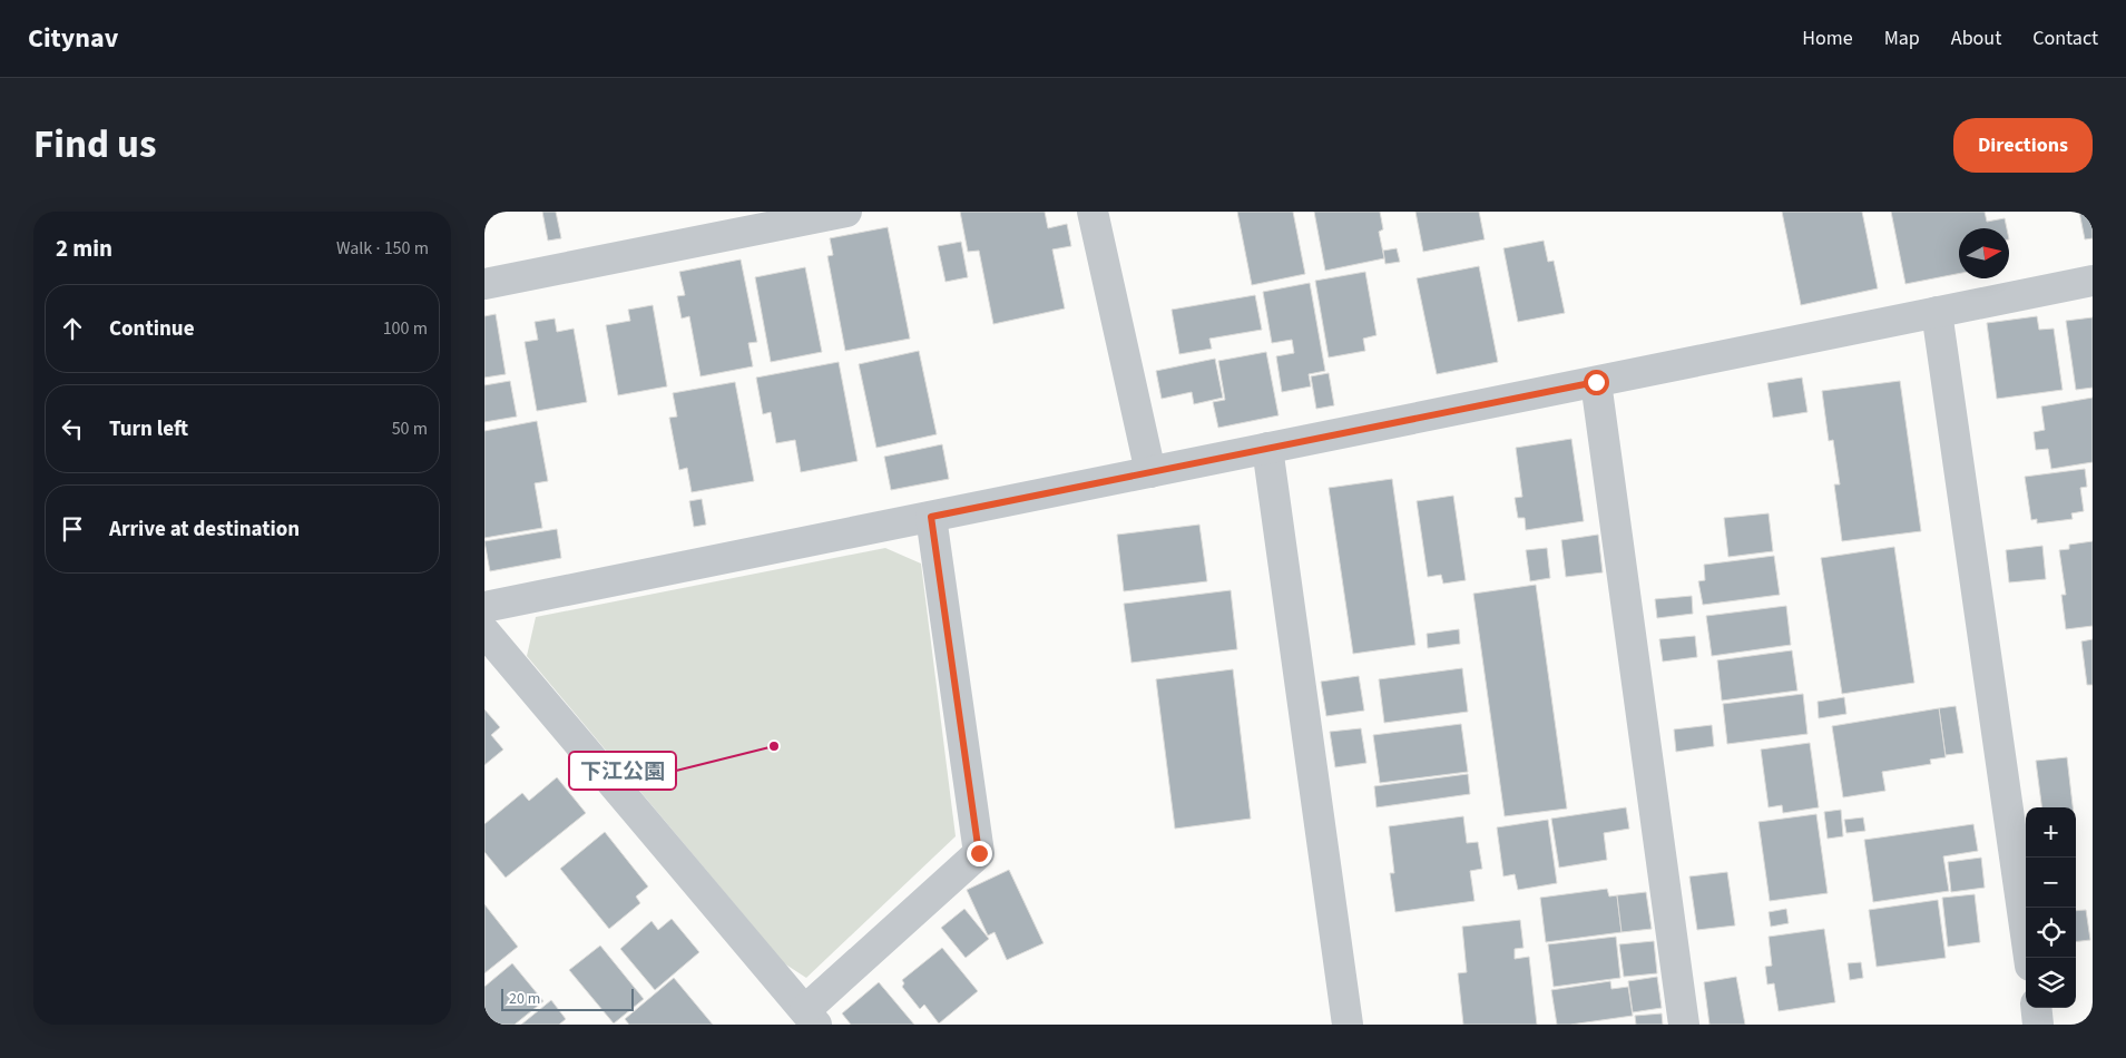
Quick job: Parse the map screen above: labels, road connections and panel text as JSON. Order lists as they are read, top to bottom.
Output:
{
  "places": ["下江公園"],
  "scale_bar": "20 m",
  "north": "right",
  "page": {
    "header": "Citynav",
    "nav": [
      "Home",
      "Map",
      "About",
      "Contact"
    ],
    "title": "Find us",
    "buttons": "Directions",
    "heading": ["2 min", "Walk · 150 m"],
    "list": [
      ["Continue", "100 m"],
      ["Turn left", "50 m"],
      "Arrive at destination"
    ],
    "map_buttons": ["+", "−"],
    "scale": "20 m"
  }
}
